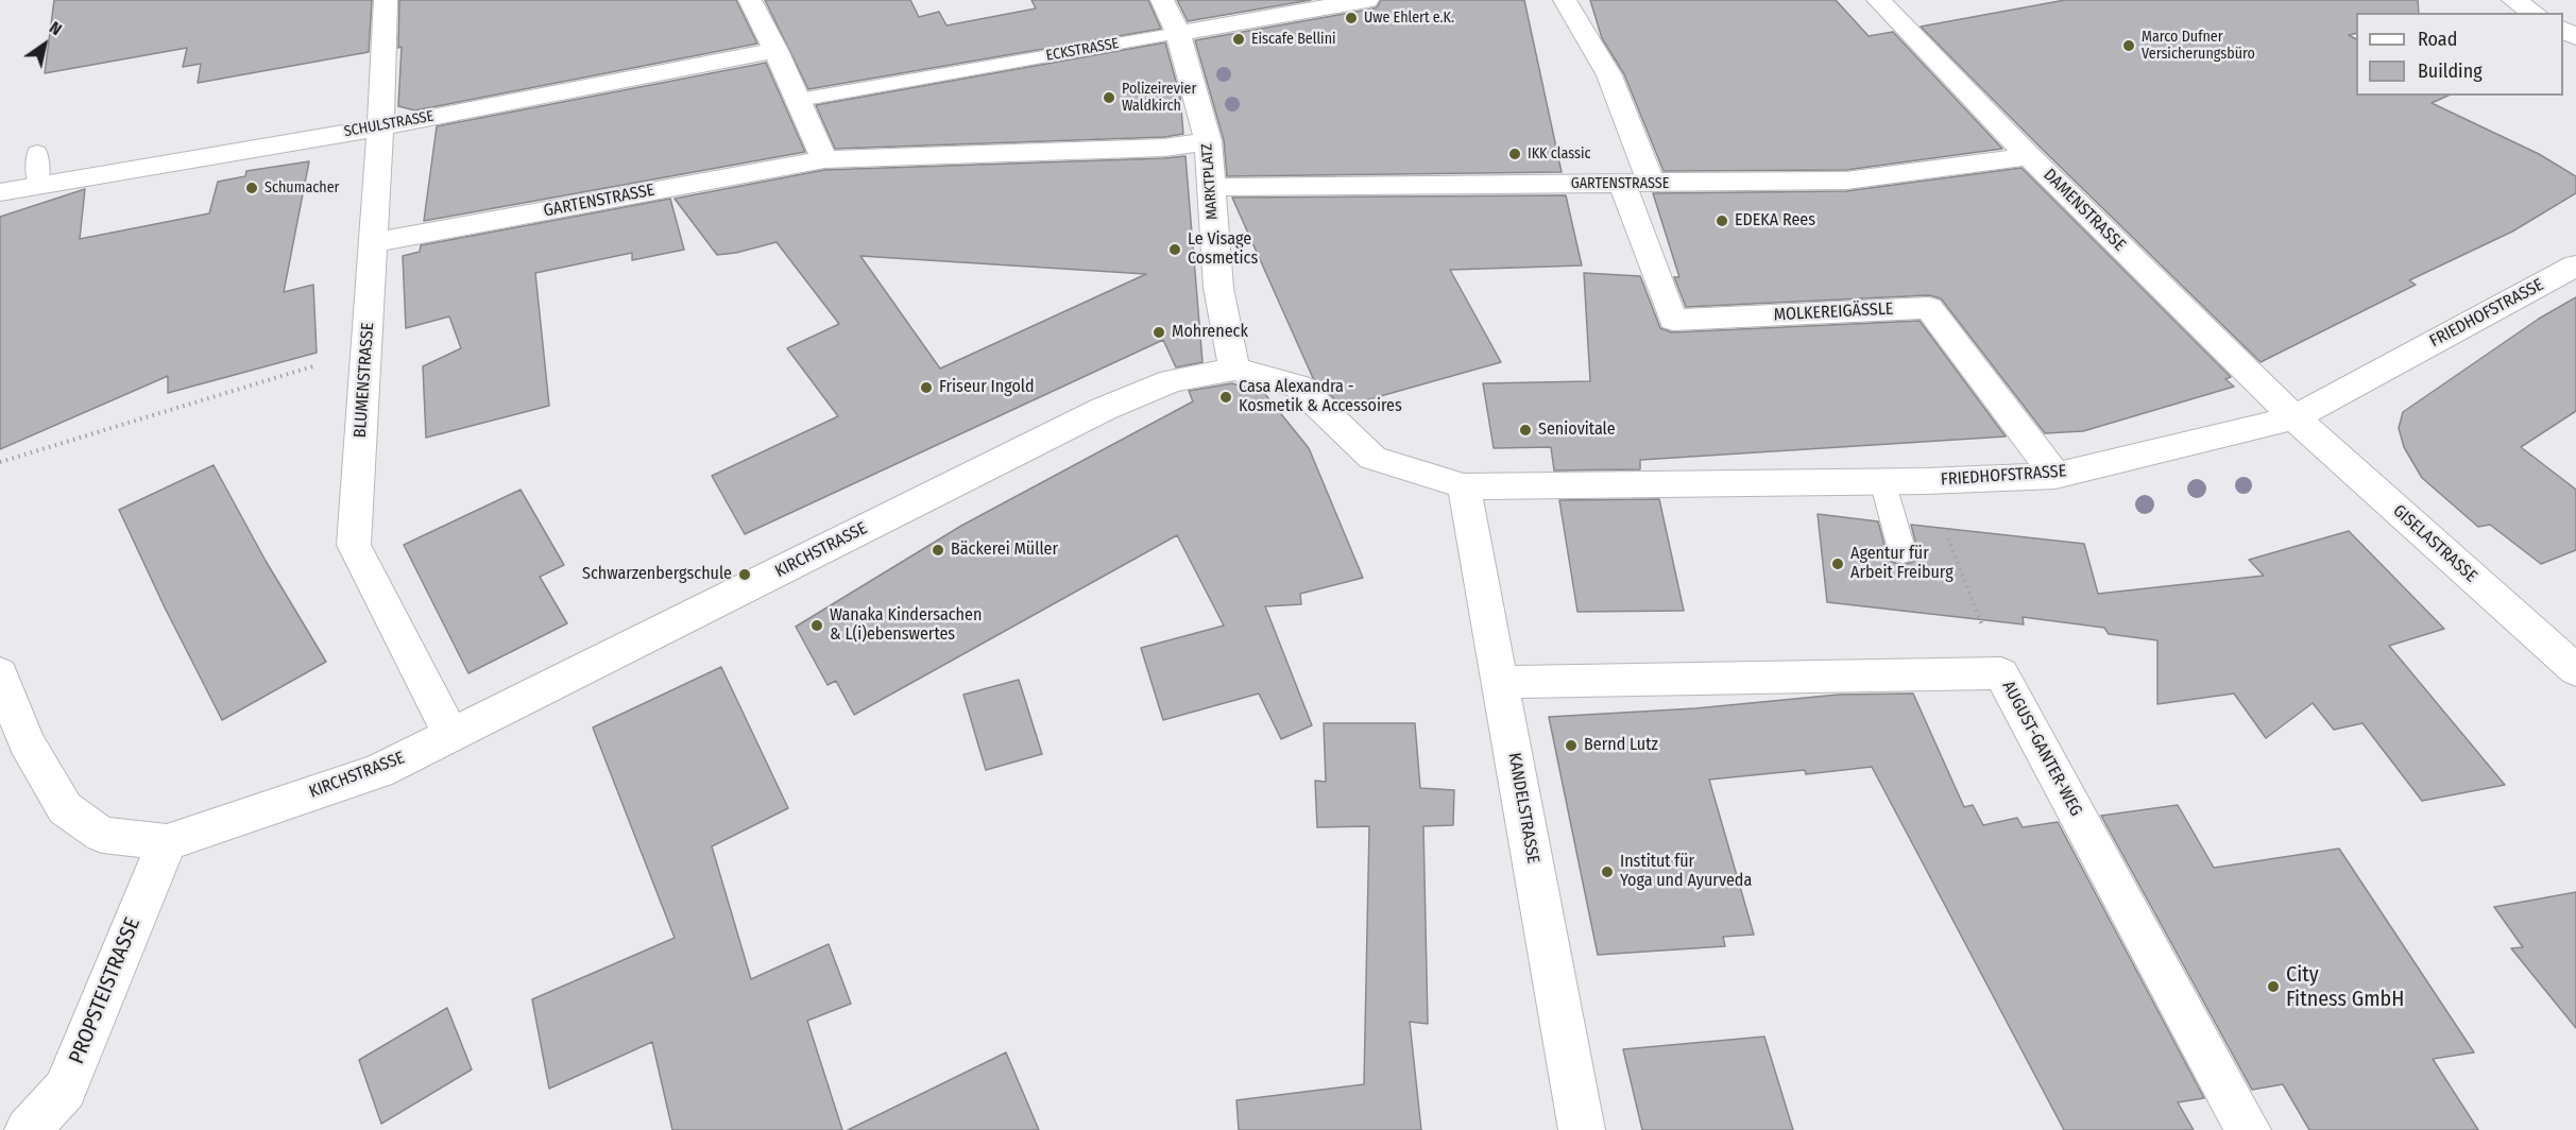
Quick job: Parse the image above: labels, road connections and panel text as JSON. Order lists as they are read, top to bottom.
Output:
{
  "streets": {
    "street": [
      "ECKSTRASSE",
      "SCHULSTRASSE",
      "MARKTPLATZ",
      "GARTENSTRASSE",
      "DAMENSTRASSE",
      "MOLKEREIGÄSSLE",
      "FRIEDHOFSTRASSE",
      "BLUMENSTRASSE",
      "GISELASTRASSE",
      "KIRCHSTRASSE",
      "AUGUST-GANTER-WEG",
      "KANDELSTRASSE",
      "PROPSTEISTRASSE"
    ]
  },
  "crossings": [
    ["ECKSTRASSE", "MARKTPLATZ"],
    ["SCHULSTRASSE", "BLUMENSTRASSE"],
    ["MARKTPLATZ", "GARTENSTRASSE"],
    ["MARKTPLATZ", "KIRCHSTRASSE"],
    ["GARTENSTRASSE", "DAMENSTRASSE"],
    ["GARTENSTRASSE", "MOLKEREIGÄSSLE"],
    ["GARTENSTRASSE", "BLUMENSTRASSE"],
    ["DAMENSTRASSE", "FRIEDHOFSTRASSE"],
    ["DAMENSTRASSE", "GISELASTRASSE"],
    ["MOLKEREIGÄSSLE", "FRIEDHOFSTRASSE"],
    ["FRIEDHOFSTRASSE", "GISELASTRASSE"],
    ["FRIEDHOFSTRASSE", "KIRCHSTRASSE"],
    ["FRIEDHOFSTRASSE", "KANDELSTRASSE"],
    ["BLUMENSTRASSE", "KIRCHSTRASSE"],
    ["KIRCHSTRASSE", "KANDELSTRASSE"],
    ["KIRCHSTRASSE", "PROPSTEISTRASSE"],
    ["AUGUST-GANTER-WEG", "KANDELSTRASSE"]
  ],
  "places": [
    "Uwe Ehlert e.K.",
    "Eiscafe Bellini",
    "Marco Dufner Versicherungsbüro",
    "Polizeirevier Waldkirch",
    "IKK classic",
    "Schumacher",
    "EDEKA Rees",
    "Le Visage Cosmetics",
    "Mohreneck",
    "Friseur Ingold",
    "Casa Alexandra - Kosmetik & Accessoires",
    "Seniovitale",
    "Bäckerei Müller",
    "Agentur für Arbeit Freiburg",
    "Schwarzenbergschule",
    "Wanaka Kindersachen & L(i)ebenswertes",
    "Bernd Lutz",
    "Institut für Yoga und Ayurveda",
    "City Fitness GmbH"
  ],
  "legend": ["Road", "Building"],
  "north": "top right"
}
